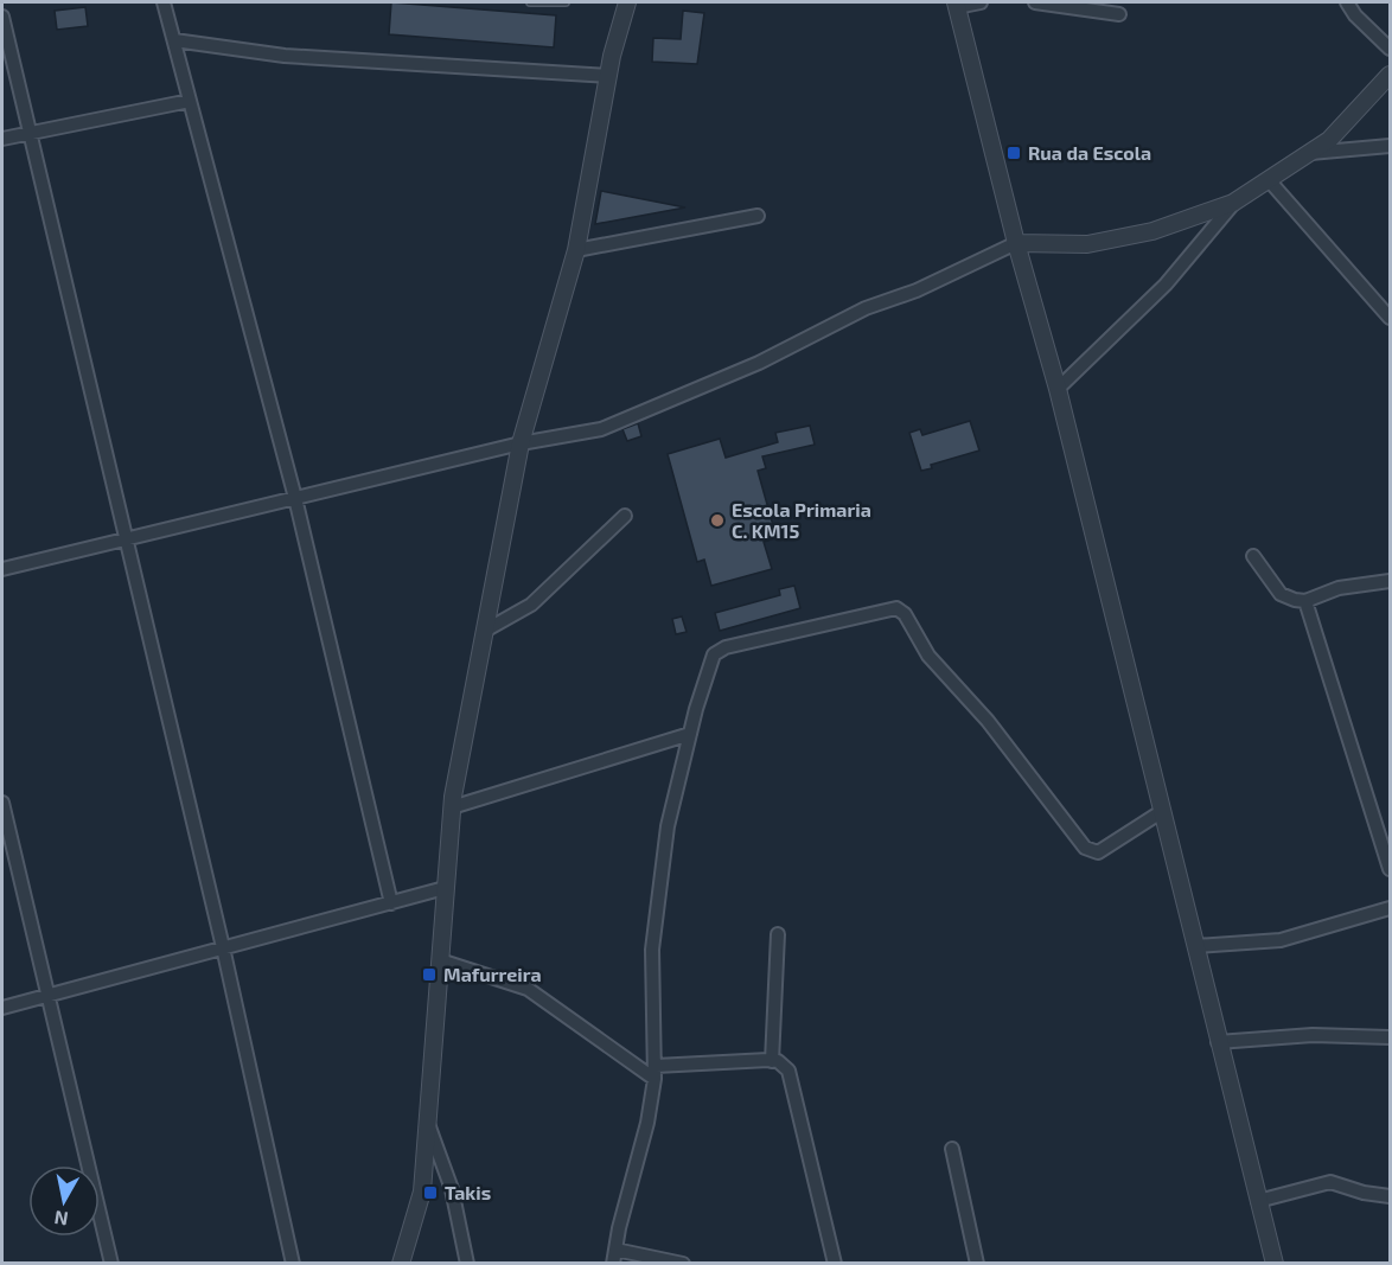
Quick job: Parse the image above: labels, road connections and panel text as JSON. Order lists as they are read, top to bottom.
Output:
{
  "places": {
    "transit": ["Rua da Escola", "Mafurreira", "Takis"],
    "other": ["Escola Primaria C. KM15"]
  },
  "north": "bottom"
}
